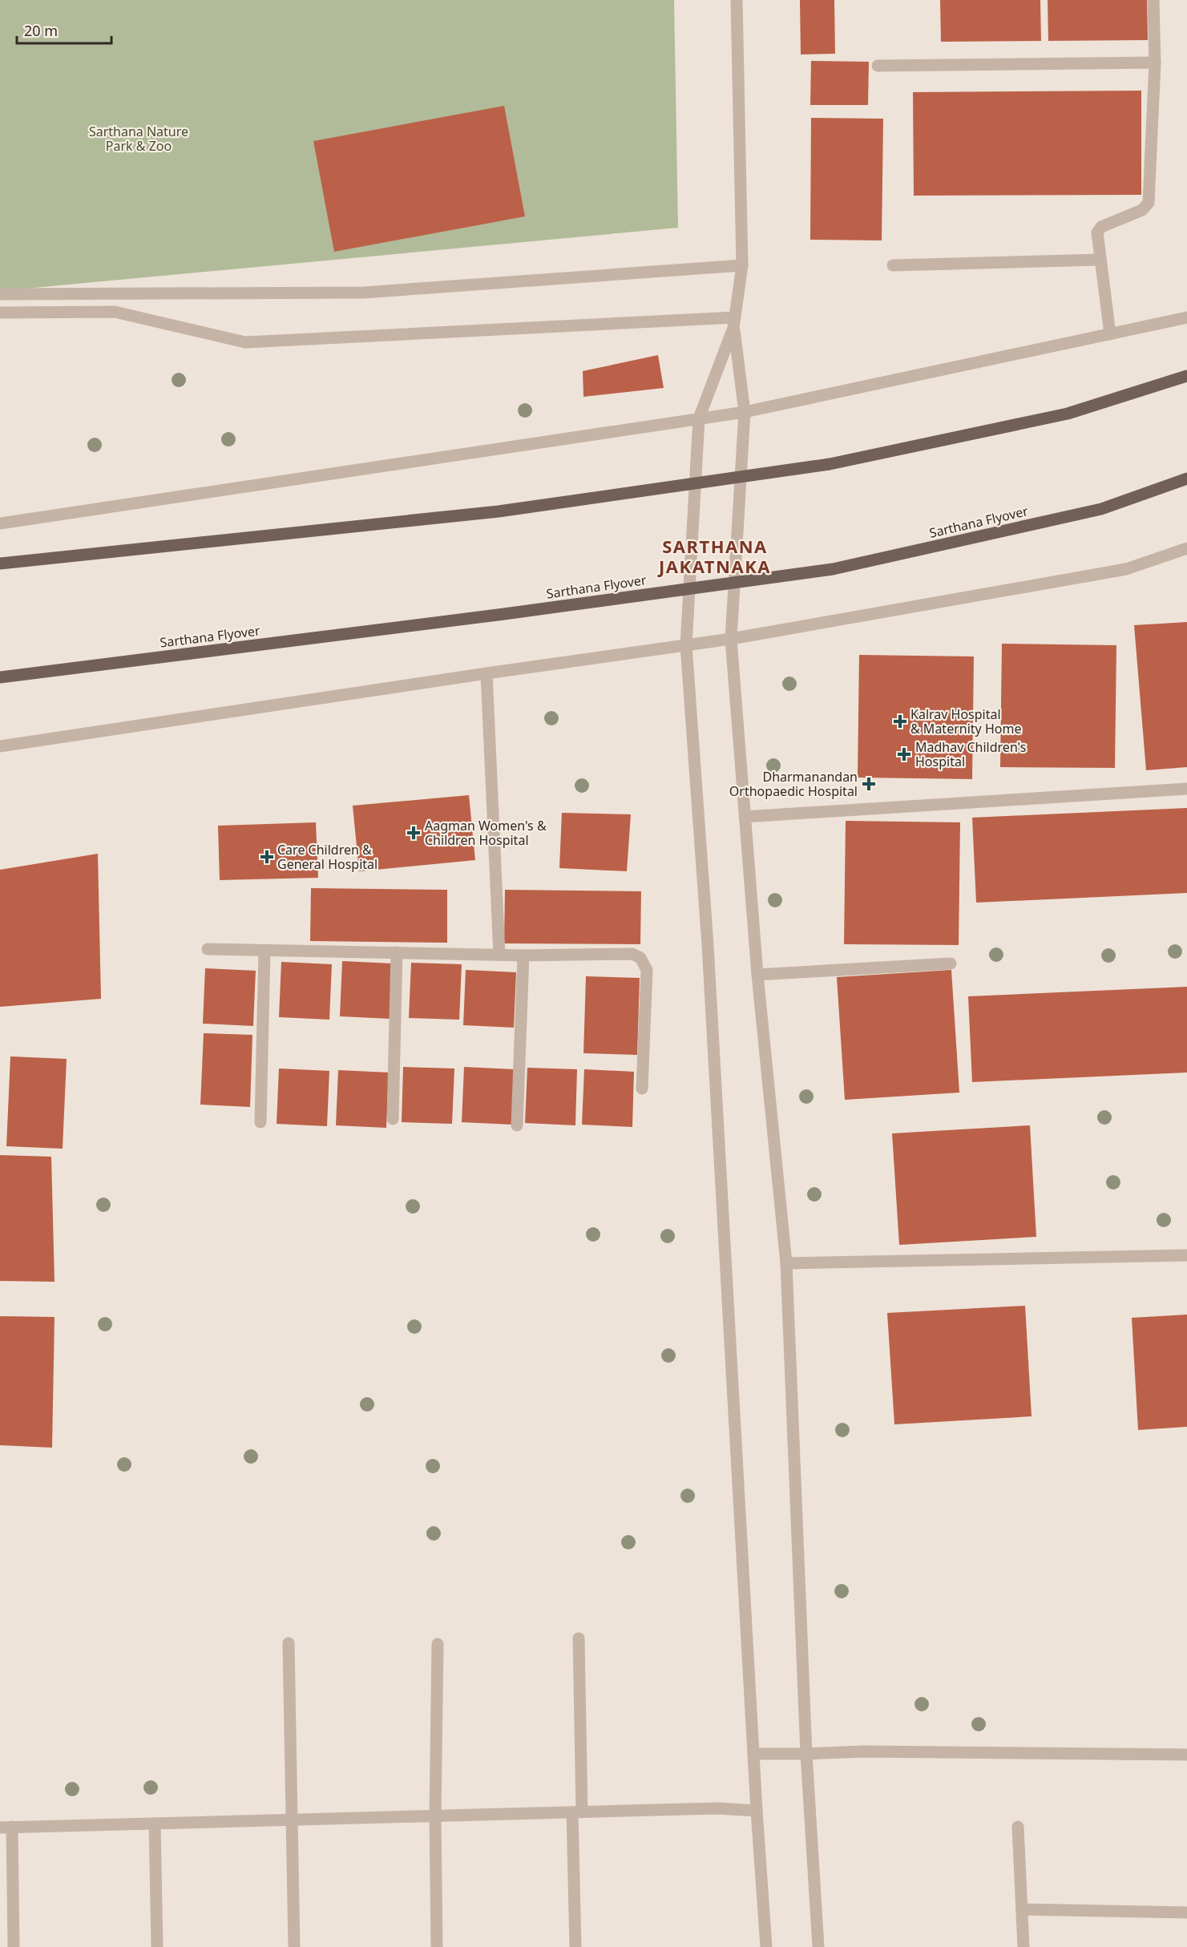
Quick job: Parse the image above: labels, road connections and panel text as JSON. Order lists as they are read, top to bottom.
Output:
{
  "streets": {
    "main road": ["Sarthana Flyover"]
  },
  "districts": ["SARTHANA JAKATNAKA"],
  "parks": ["Sarthana Nature Park & Zoo"],
  "places": {
    "health": [
      "Kalrav Hospital & Maternity Home",
      "Madhav Children's Hospital",
      "Dharmanandan Orthopaedic Hospital",
      "Aagman Women's & Children Hospital",
      "Care Children & General Hospital"
    ]
  },
  "scale_bar": "20 m"
}
